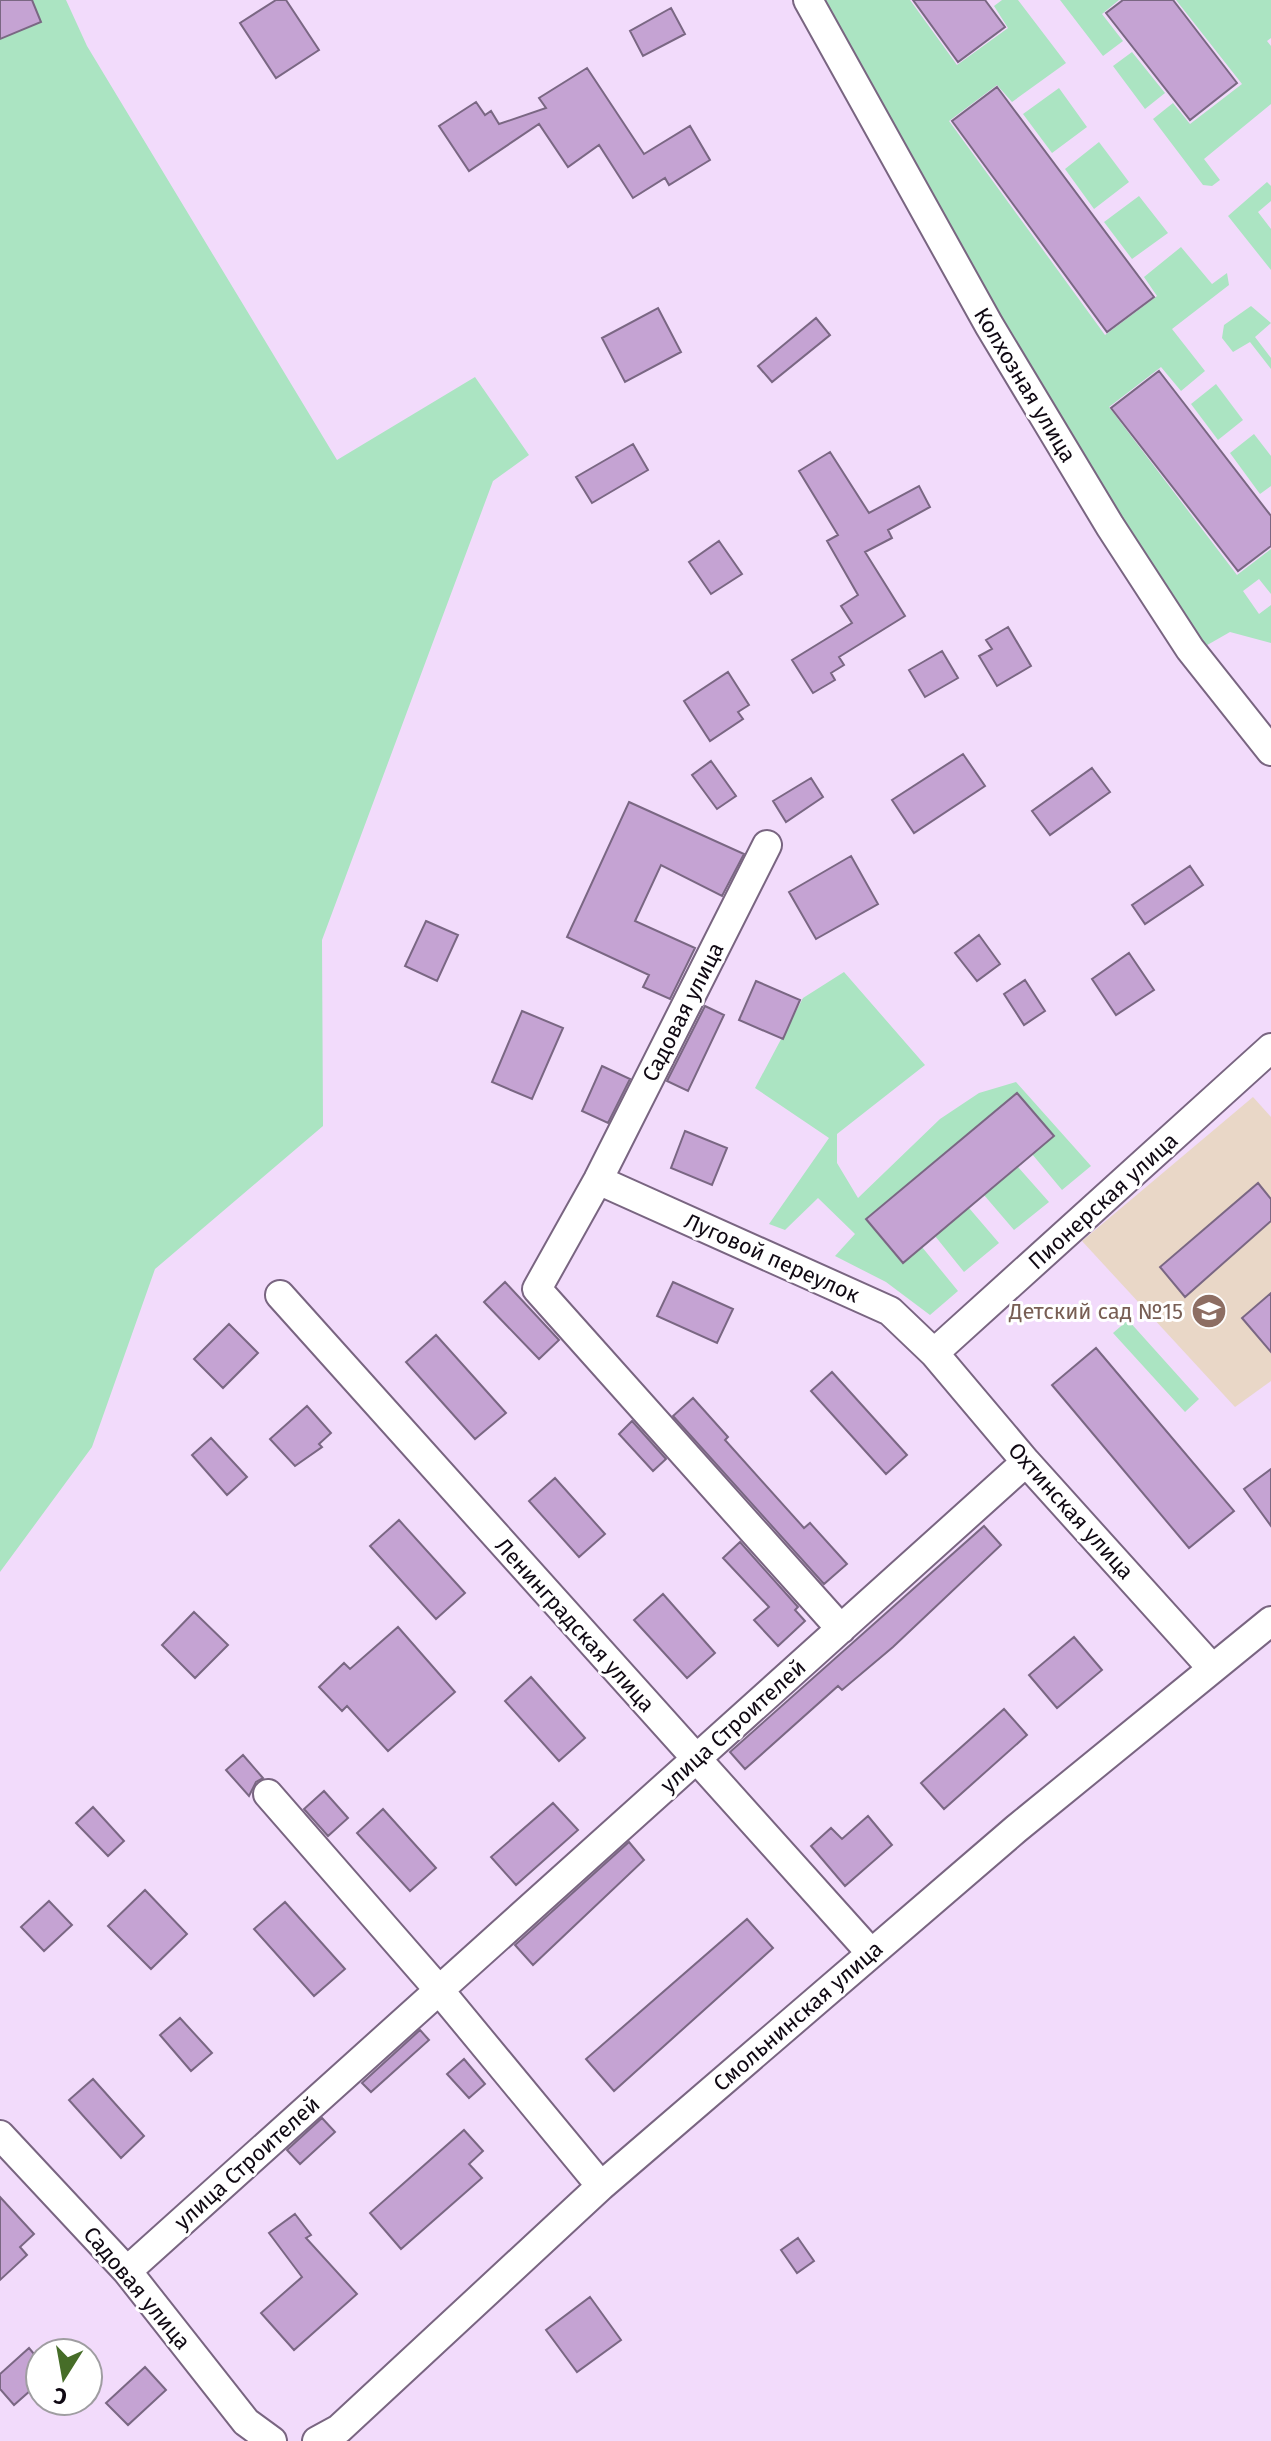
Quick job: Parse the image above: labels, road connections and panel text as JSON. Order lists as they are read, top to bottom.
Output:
{
  "streets": {
    "street": [
      "Колхозная улица",
      "Садовая улица",
      "Пионерская улица",
      "Луговой переулок",
      "Охтинская улица",
      "Ленинградская улица",
      "улица Строителей",
      "Смольнинская улица"
    ]
  },
  "crossings": [
    ["Садовая улица", "Луговой переулок"],
    ["Садовая улица", "улица Строителей"],
    ["Пионерская улица", "Луговой переулок"],
    ["Пионерская улица", "Охтинская улица"],
    ["Луговой переулок", "Охтинская улица"],
    ["Охтинская улица", "улица Строителей"],
    ["Охтинская улица", "Смольнинская улица"],
    ["Ленинградская улица", "улица Строителей"],
    ["Ленинградская улица", "Смольнинская улица"]
  ],
  "places": {
    "school or university": ["Детский сад №15"]
  },
  "north": "bottom"
}
